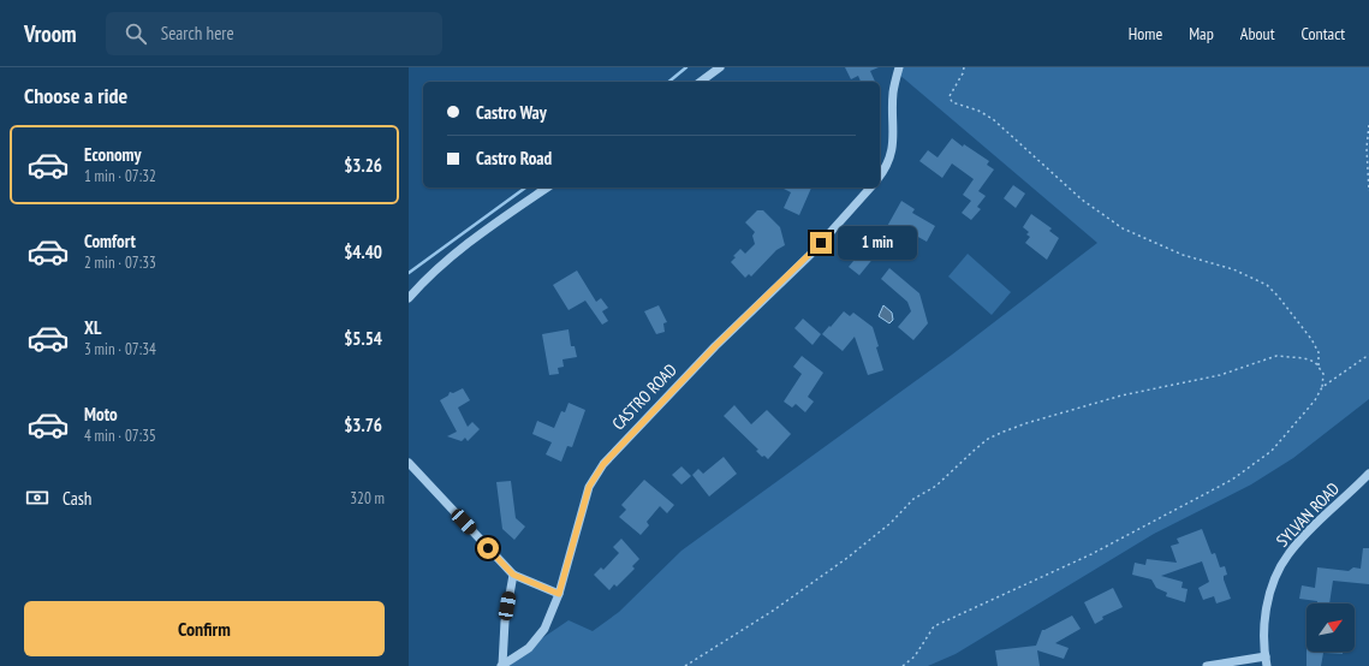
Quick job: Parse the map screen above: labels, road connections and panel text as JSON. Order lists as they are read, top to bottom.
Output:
{
  "streets": {
    "street": ["CASTRO ROAD", "SYLVAN ROAD"]
  },
  "north": "top right",
  "page": {
    "header": "Vroom",
    "search": "Search here",
    "nav": [
      "Home",
      "Map",
      "About",
      "Contact"
    ],
    "heading": "Choose a ride",
    "banner": ["Castro Way", "Castro Road"],
    "list": [
      {
        "name": "Economy",
        "note": "1 min · 07:32",
        "value": "$3.26"
      },
      {
        "name": "Comfort",
        "note": "2 min · 07:33",
        "value": "$4.40"
      },
      {
        "name": "XL",
        "note": "3 min · 07:34",
        "value": "$5.54"
      },
      {
        "name": "Moto",
        "note": "4 min · 07:35",
        "value": "$3.76"
      }
    ],
    "bubble": "1 min",
    "pay": ["Cash", "320 m"],
    "buttons": "Confirm"
  }
}
